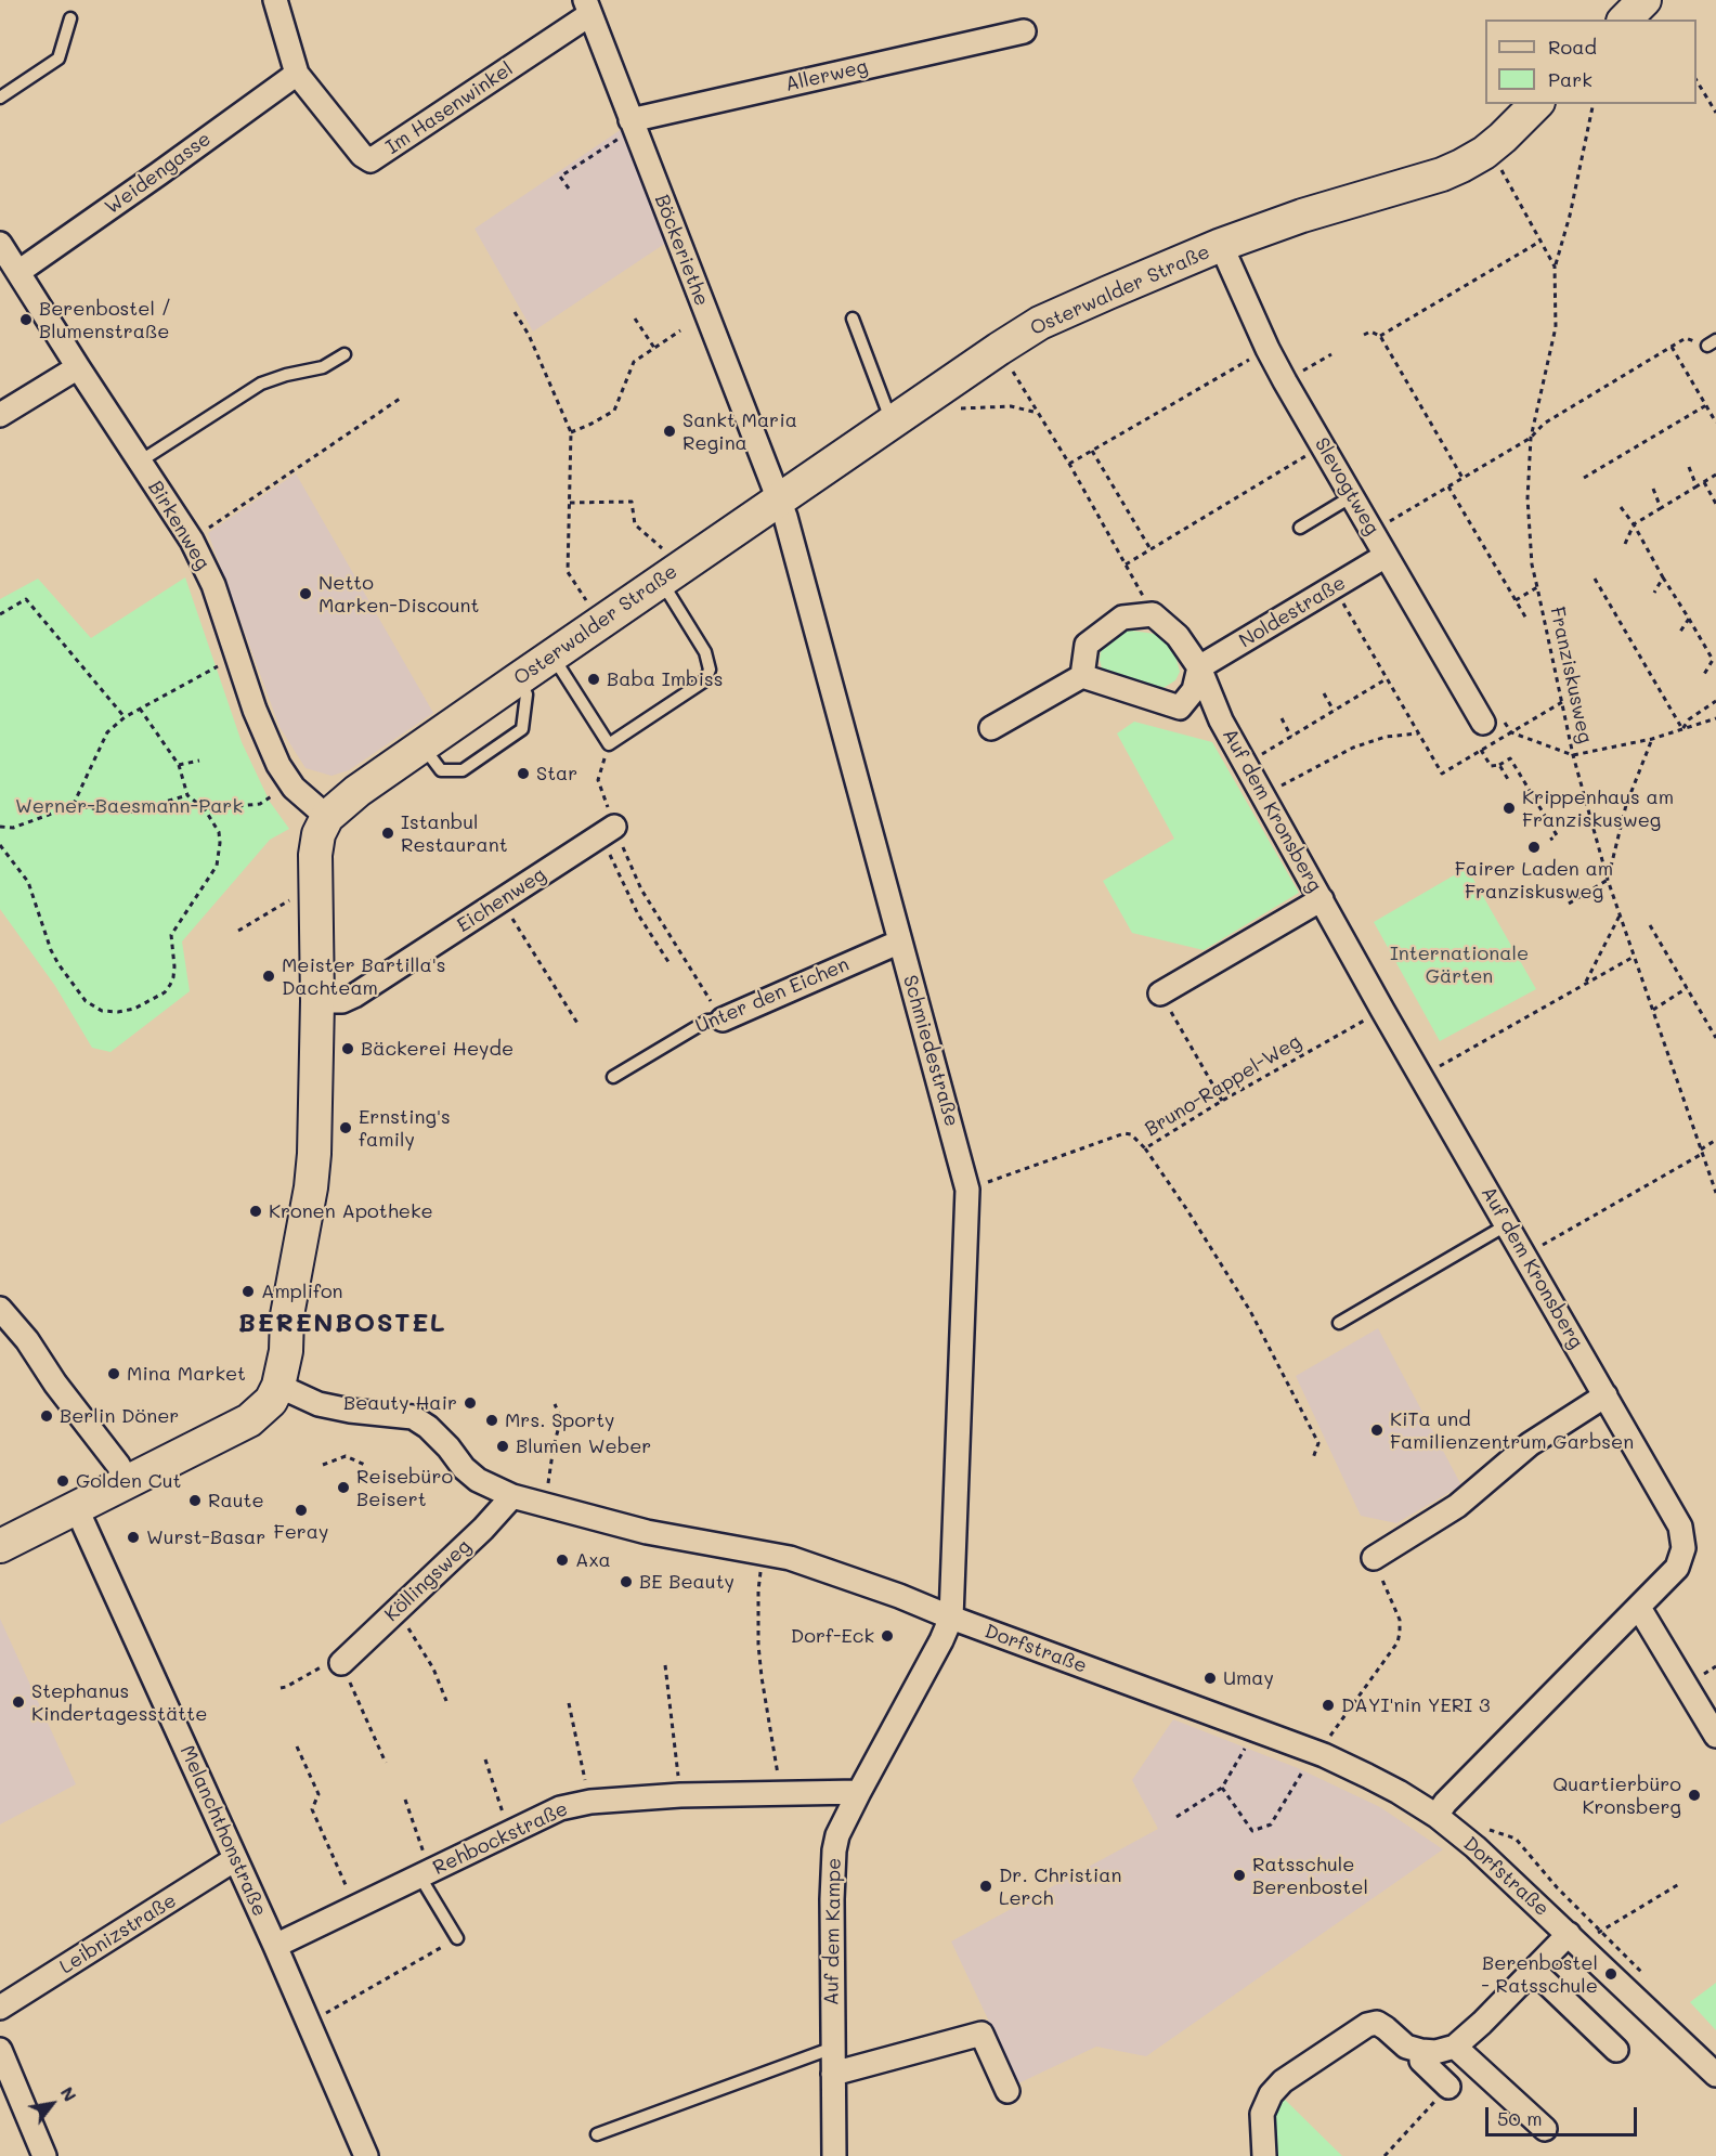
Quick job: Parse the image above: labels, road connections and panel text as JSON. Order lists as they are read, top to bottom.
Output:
{
  "streets": {
    "street": [
      "Allerweg",
      "Im Hasenwinkel",
      "Weidengasse",
      "Böckeriethe",
      "Osterwalder Straße",
      "Slevogtweg",
      "Birkenweg",
      "Noldestraße",
      "Auf dem Kronsberg",
      "Eichenweg",
      "Unter den Eichen",
      "Schmiedestraße",
      "Köllingsweg",
      "Dorfstraße",
      "Melanchthonstraße",
      "Rehbockstraße",
      "Auf dem Kampe",
      "Leibnizstraße"
    ],
    "path": ["Franziskusweg", "Bruno-Rappel-Weg"]
  },
  "crossings": [
    ["Allerweg", "Böckeriethe"],
    ["Im Hasenwinkel", "Weidengasse"],
    ["Im Hasenwinkel", "Böckeriethe"],
    ["Weidengasse", "Birkenweg"],
    ["Böckeriethe", "Osterwalder Straße"],
    ["Böckeriethe", "Schmiedestraße"],
    ["Osterwalder Straße", "Slevogtweg"],
    ["Osterwalder Straße", "Birkenweg"],
    ["Osterwalder Straße", "Eichenweg"],
    ["Osterwalder Straße", "Schmiedestraße"],
    ["Osterwalder Straße", "Dorfstraße"],
    ["Osterwalder Straße", "Melanchthonstraße"],
    ["Slevogtweg", "Noldestraße"],
    ["Noldestraße", "Auf dem Kronsberg"],
    ["Auf dem Kronsberg", "Bruno-Rappel-Weg"],
    ["Auf dem Kronsberg", "Dorfstraße"],
    ["Unter den Eichen", "Schmiedestraße"],
    ["Schmiedestraße", "Bruno-Rappel-Weg"],
    ["Schmiedestraße", "Dorfstraße"],
    ["Schmiedestraße", "Auf dem Kampe"],
    ["Köllingsweg", "Dorfstraße"],
    ["Dorfstraße", "Auf dem Kampe"],
    ["Melanchthonstraße", "Rehbockstraße"],
    ["Melanchthonstraße", "Leibnizstraße"],
    ["Rehbockstraße", "Auf dem Kampe"]
  ],
  "districts": ["BERENBOSTEL"],
  "parks": ["Werner-Baesmann-Park", "Internationale Gärten"],
  "places": [
    "Berenbostel / Blumenstraße",
    "Sankt Maria Regina",
    "Netto Marken-Discount",
    "Baba Imbiss",
    "Star",
    "Krippenhaus am Franziskusweg",
    "Istanbul Restaurant",
    "Fairer Laden am Franziskusweg",
    "Meister Bartilla's Dachteam",
    "Bäckerei Heyde",
    "Ernsting's family",
    "Kronen Apotheke",
    "Amplifon",
    "Mina Market",
    "Beauty Hair",
    "Berlin Döner",
    "Mrs. Sporty",
    "KiTa und Familienzentrum Garbsen",
    "Blumen Weber",
    "Golden Cut",
    "Reisebüro Beisert",
    "Raute",
    "Feray",
    "Wurst-Basar",
    "Axa",
    "BE Beauty",
    "Dorf-Eck",
    "Umay",
    "Stephanus Kindertagesstätte",
    "DAYI'nin YERI 3",
    "Quartierbüro Kronsberg",
    "Ratsschule Berenbostel",
    "Dr. Christian Lerch",
    "Berenbostel - Ratsschule"
  ],
  "legend": ["Road", "Park"],
  "scale_bar": "50 m",
  "north": "top right"
}
